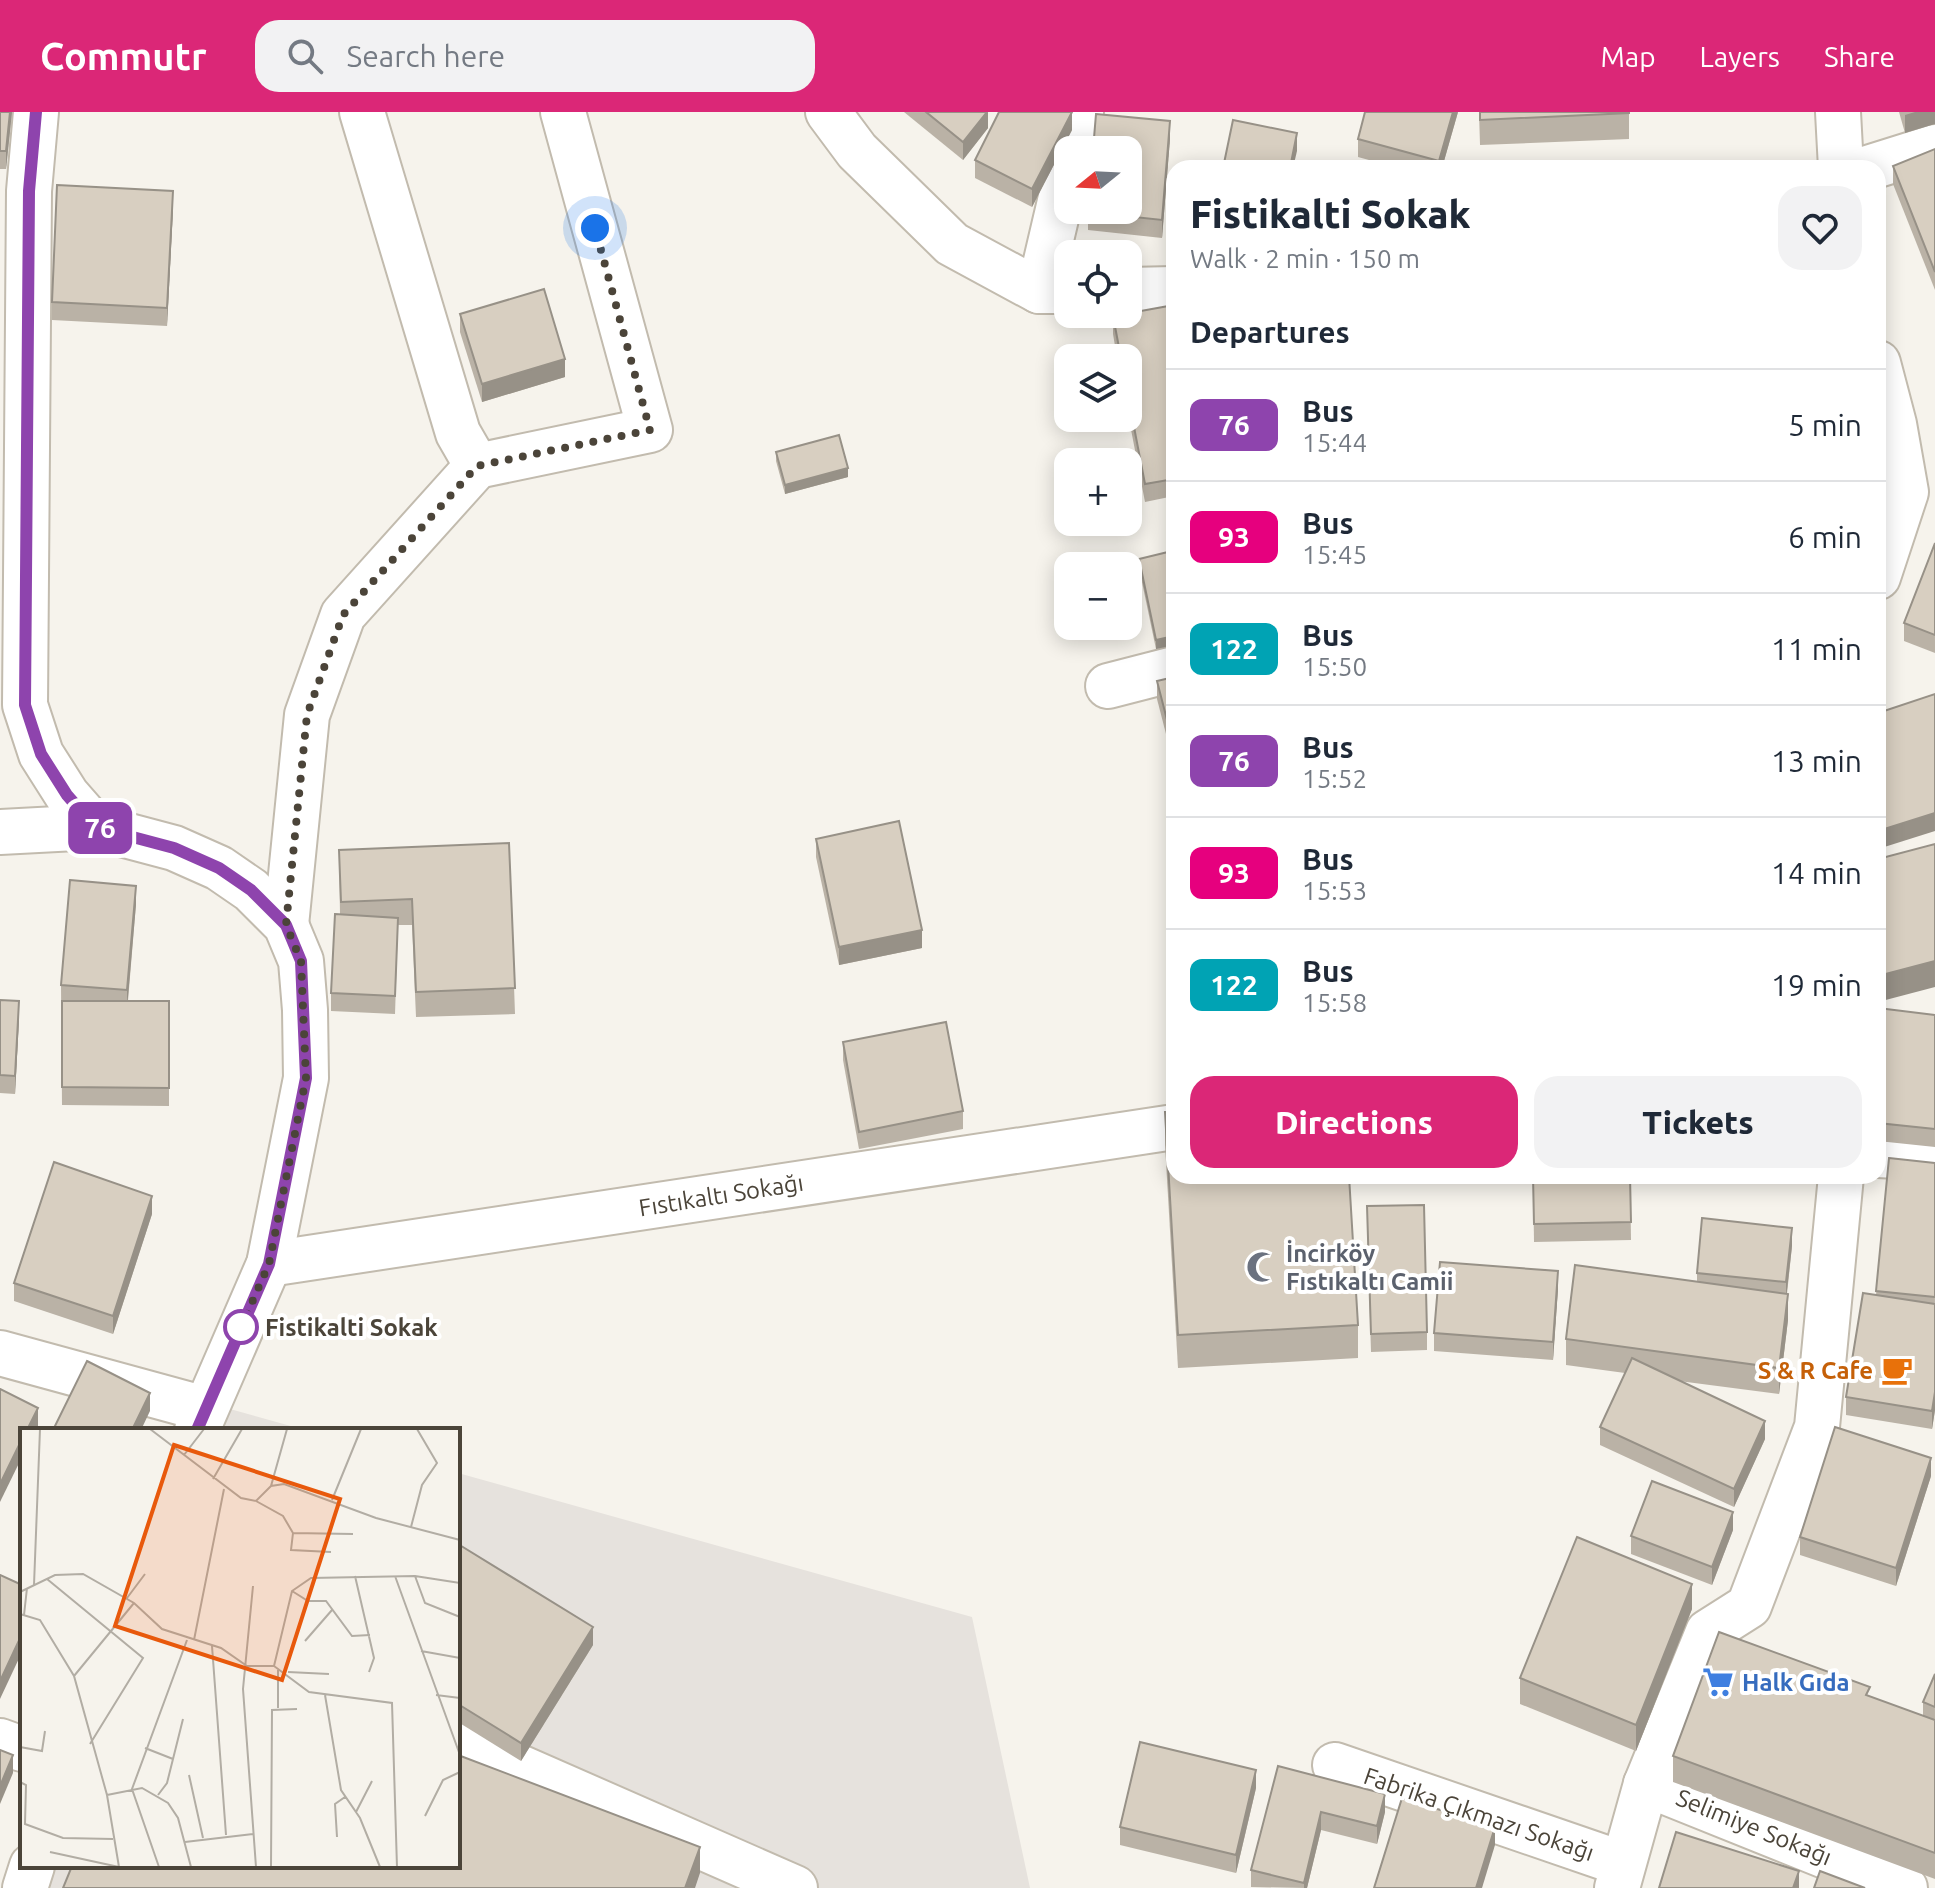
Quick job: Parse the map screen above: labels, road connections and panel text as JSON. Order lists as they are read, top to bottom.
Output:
{
  "streets": {
    "street": ["Fıstıkaltı Sokağı", "Fabrika Çıkmazı Sokağı", "Selimiye Sokağı"]
  },
  "places": {
    "mosque": ["İncirköy Fıstıkaltı Camii"],
    "other": ["Fistikalti Sokak"],
    "cafe": ["S & R Cafe"],
    "supermarket": ["Halk Gıda"]
  },
  "lines": ["bus line 76"],
  "north": "left",
  "page": {
    "header": "Commutr",
    "search": "Search here",
    "nav": ["Map", "Layers", "Share"],
    "on_map": "76",
    "map_buttons": ["+", "−"],
    "heading": [
      ["Fistikalti Sokak", "Walk · 2 min · 150 m"],
      "Departures"
    ],
    "list": [
      {
        "mark": "76",
        "name": "Bus",
        "note": "15:44",
        "value": "5 min"
      },
      {
        "mark": "93",
        "name": "Bus",
        "note": "15:45",
        "value": "6 min"
      },
      {
        "mark": "122",
        "name": "Bus",
        "note": "15:50",
        "value": "11 min"
      },
      {
        "mark": "76",
        "name": "Bus",
        "note": "15:52",
        "value": "13 min"
      },
      {
        "mark": "93",
        "name": "Bus",
        "note": "15:53",
        "value": "14 min"
      },
      {
        "mark": "122",
        "name": "Bus",
        "note": "15:58",
        "value": "19 min"
      }
    ],
    "buttons": ["Directions", "Tickets"]
  }
}
